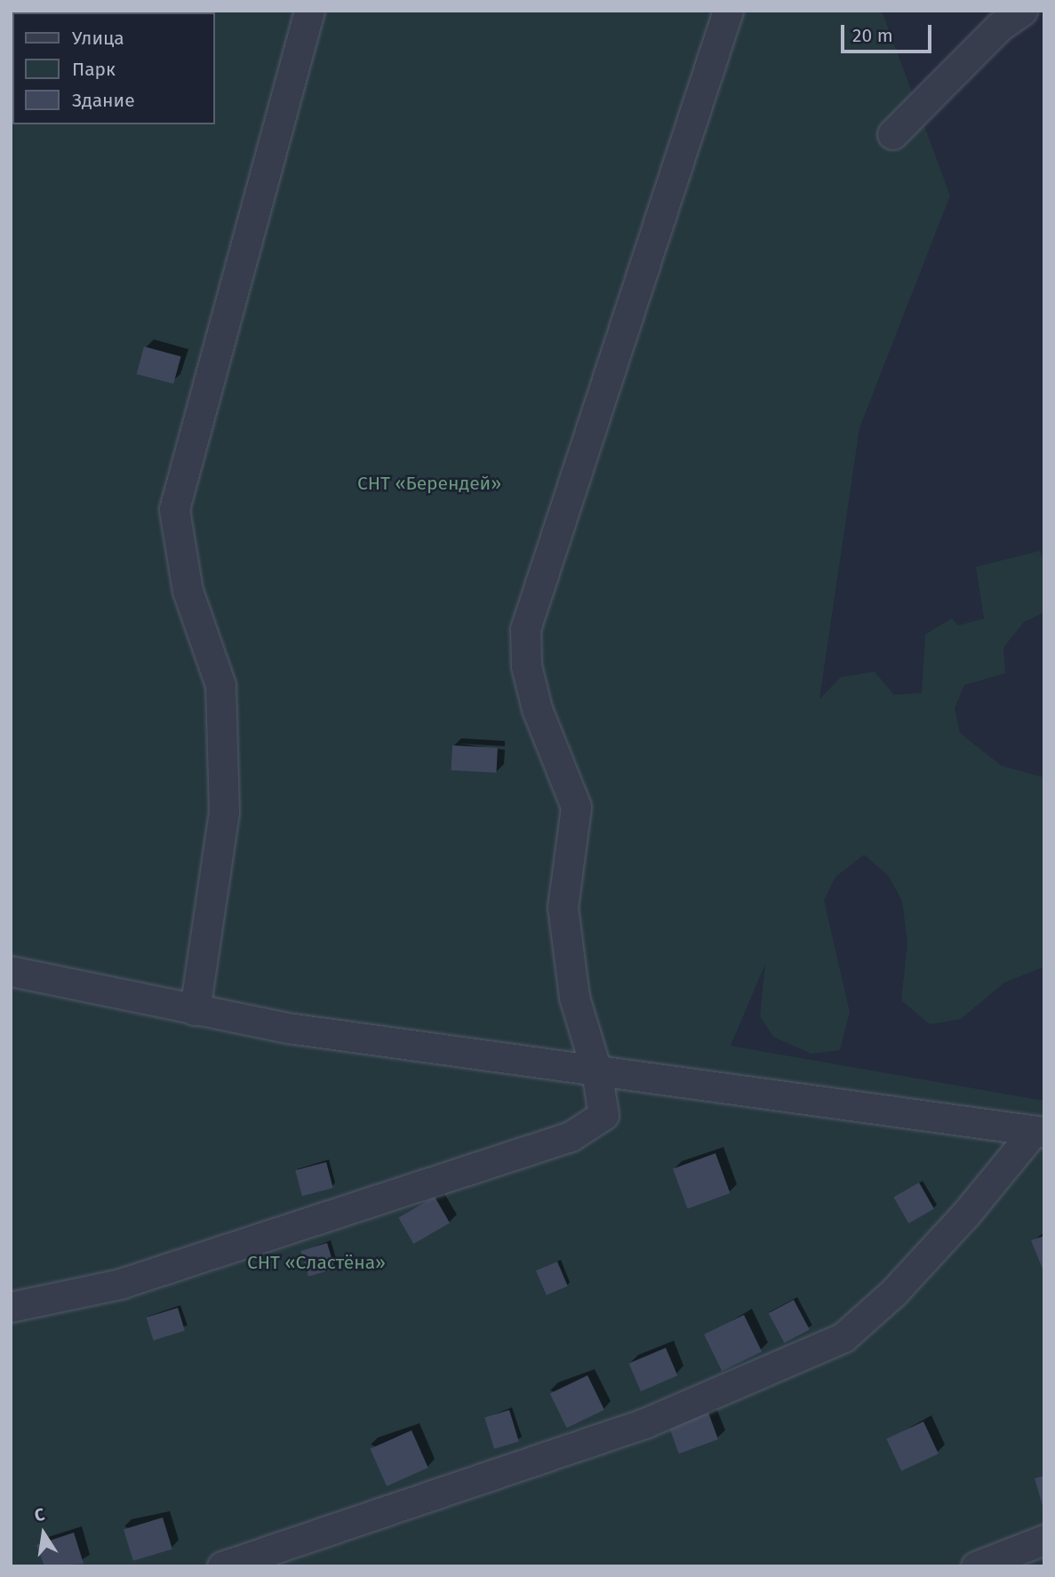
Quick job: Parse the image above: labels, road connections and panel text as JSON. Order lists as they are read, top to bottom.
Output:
{
  "parks": ["СНТ «Берендей»", "СНТ «Сластёна»"],
  "legend": ["Улица", "Парк", "Здание"],
  "scale_bar": "20 m",
  "north": "top"
}
